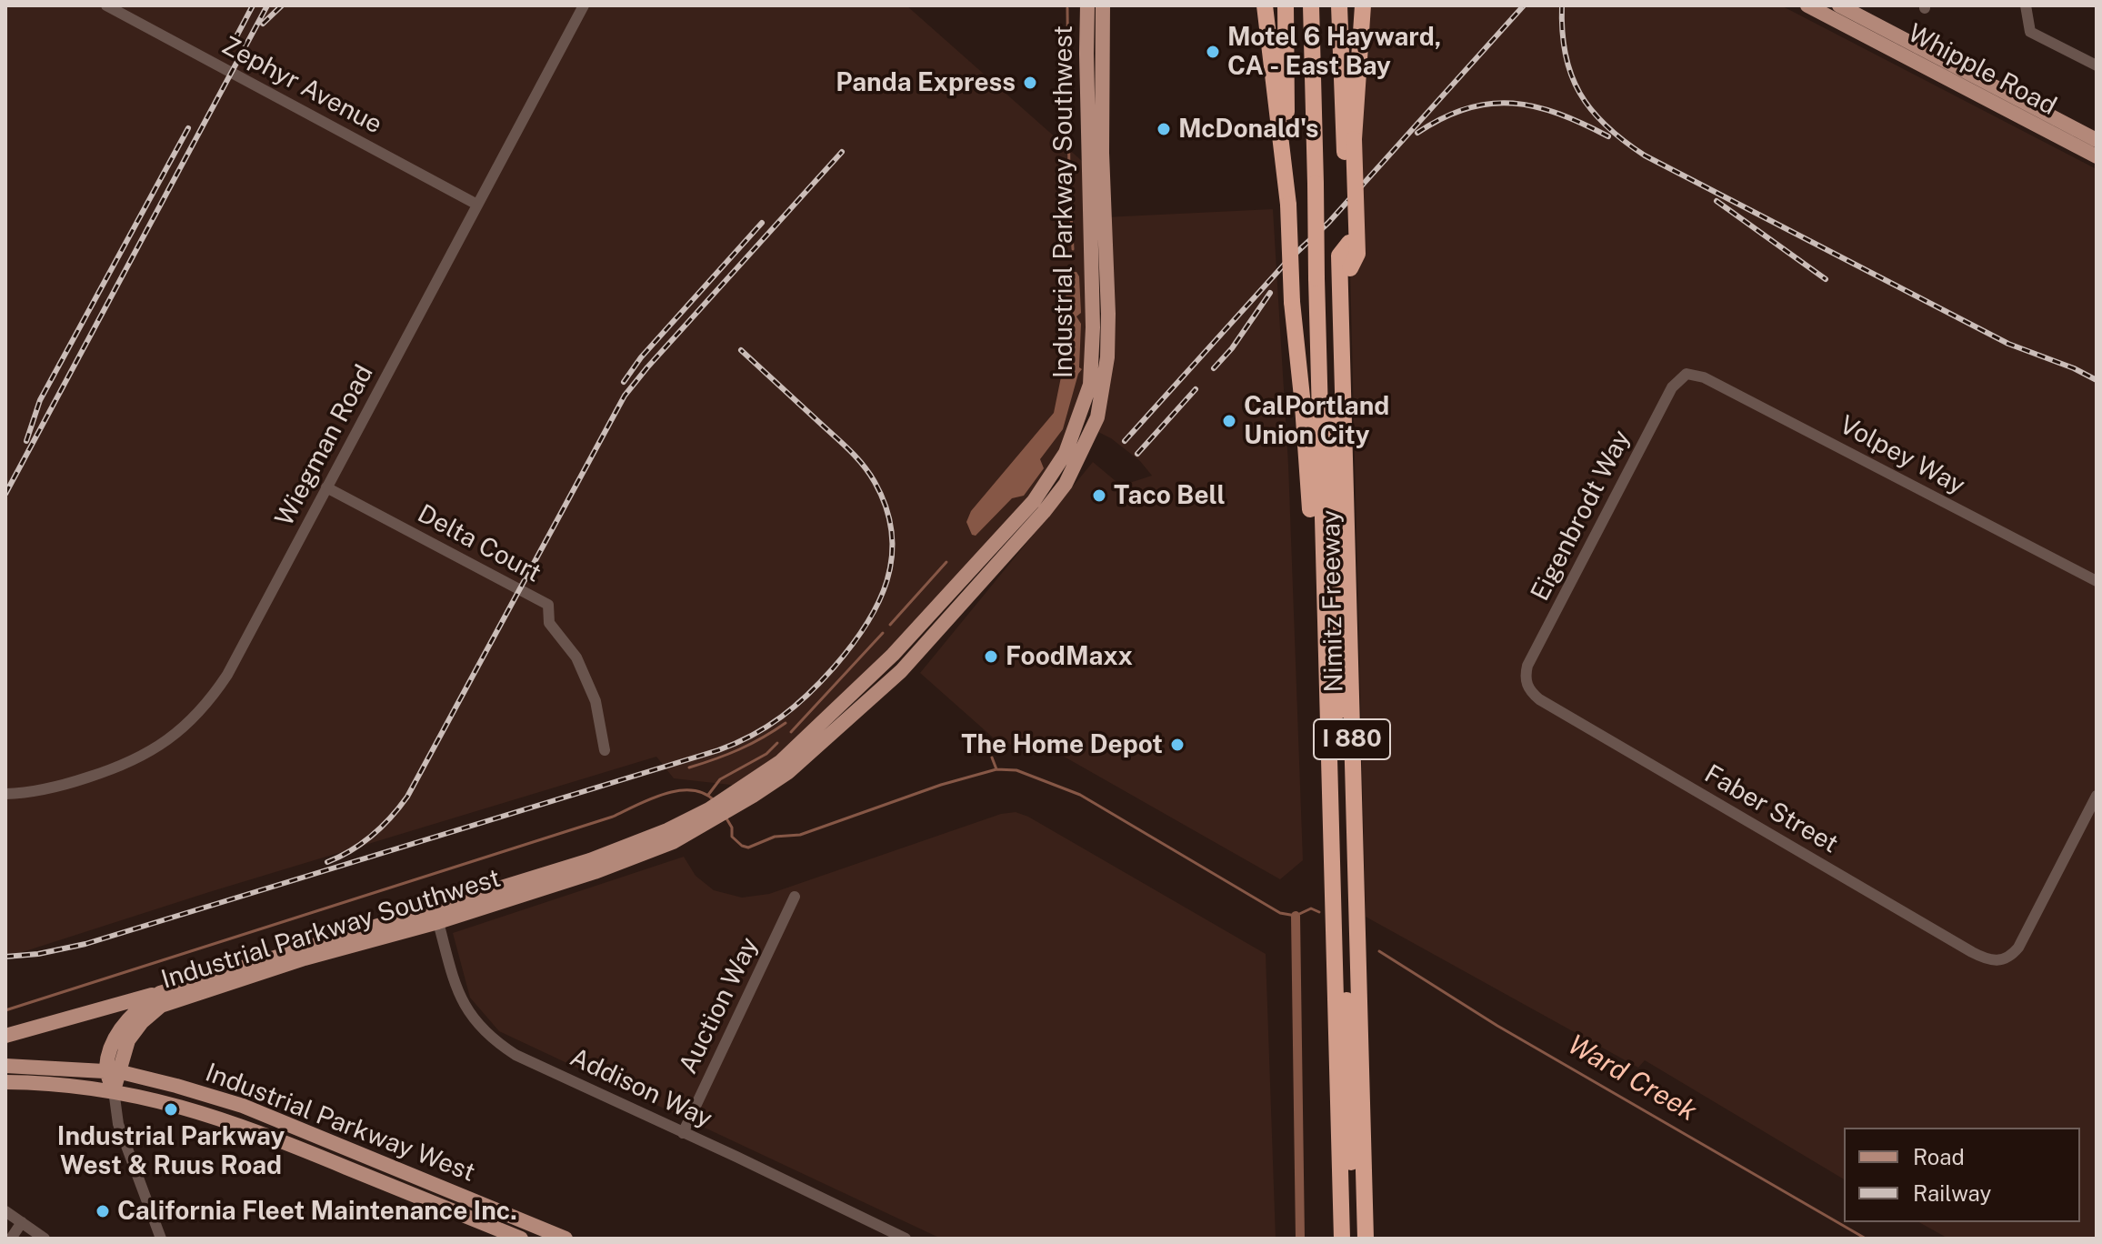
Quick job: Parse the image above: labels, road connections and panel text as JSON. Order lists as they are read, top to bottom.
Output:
{
  "streets": {
    "highway": ["Nimitz Freeway", "I 880"],
    "main road": ["Whipple Road", "Industrial Parkway Southwest", "Industrial Parkway West"],
    "street": [
      "Zephyr Avenue",
      "Wiegman Road",
      "Volpey Way",
      "Eigenbrodt Way",
      "Delta Court",
      "Faber Street",
      "Auction Way",
      "Addison Way"
    ]
  },
  "crossings": [
    ["Zephyr Avenue", "Wiegman Road"],
    ["Industrial Parkway Southwest", "Addison Way"],
    ["Industrial Parkway Southwest", "Industrial Parkway West"],
    ["Wiegman Road", "Delta Court"],
    ["Volpey Way", "Eigenbrodt Way"],
    ["Eigenbrodt Way", "Faber Street"],
    ["Nimitz Freeway", "I 880"],
    ["Auction Way", "Addison Way"]
  ],
  "water": ["Ward Creek"],
  "places": [
    "Motel 6 Hayward, CA - East Bay",
    "Panda Express",
    "McDonald's",
    "CalPortland Union City",
    "Taco Bell",
    "FoodMaxx",
    "The Home Depot",
    "Industrial Parkway West & Ruus Road",
    "California Fleet Maintenance Inc."
  ],
  "legend": ["Road", "Railway"]
}
